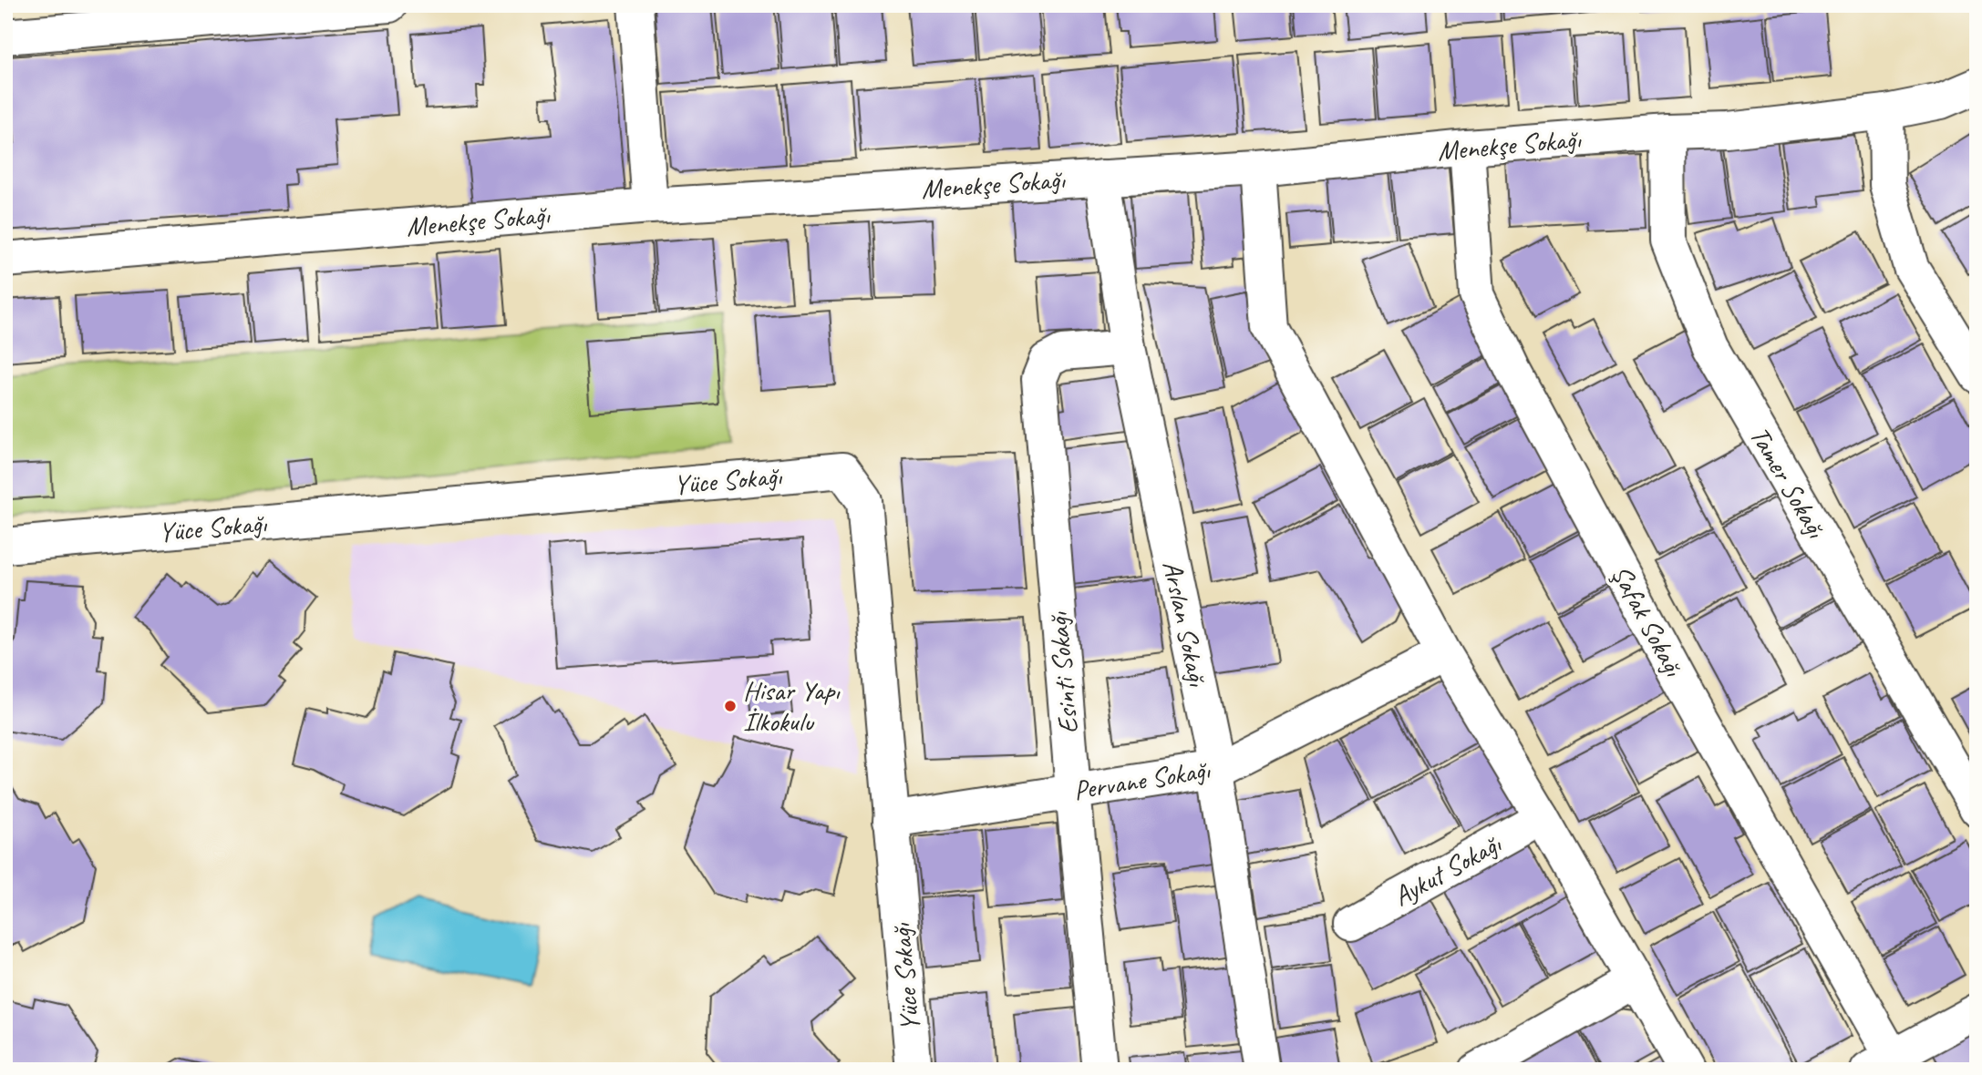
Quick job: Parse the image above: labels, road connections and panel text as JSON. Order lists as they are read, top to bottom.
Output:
{
  "streets": {
    "street": [
      "Menekşe Sokağı",
      "Yüce Sokağı",
      "Tamer Sokağı",
      "Şafak Sokağı",
      "Arslan Sokağı",
      "Esinti Sokağı",
      "Pervane Sokağı",
      "Aykut Sokağı"
    ]
  },
  "crossings": [
    ["Menekşe Sokağı", "Tamer Sokağı"],
    ["Menekşe Sokağı", "Şafak Sokağı"],
    ["Menekşe Sokağı", "Arslan Sokağı"],
    ["Yüce Sokağı", "Pervane Sokağı"],
    ["Arslan Sokağı", "Esinti Sokağı"],
    ["Arslan Sokağı", "Pervane Sokağı"],
    ["Esinti Sokağı", "Pervane Sokağı"]
  ],
  "places": ["Hisar Yapı İlkokulu"]
}
